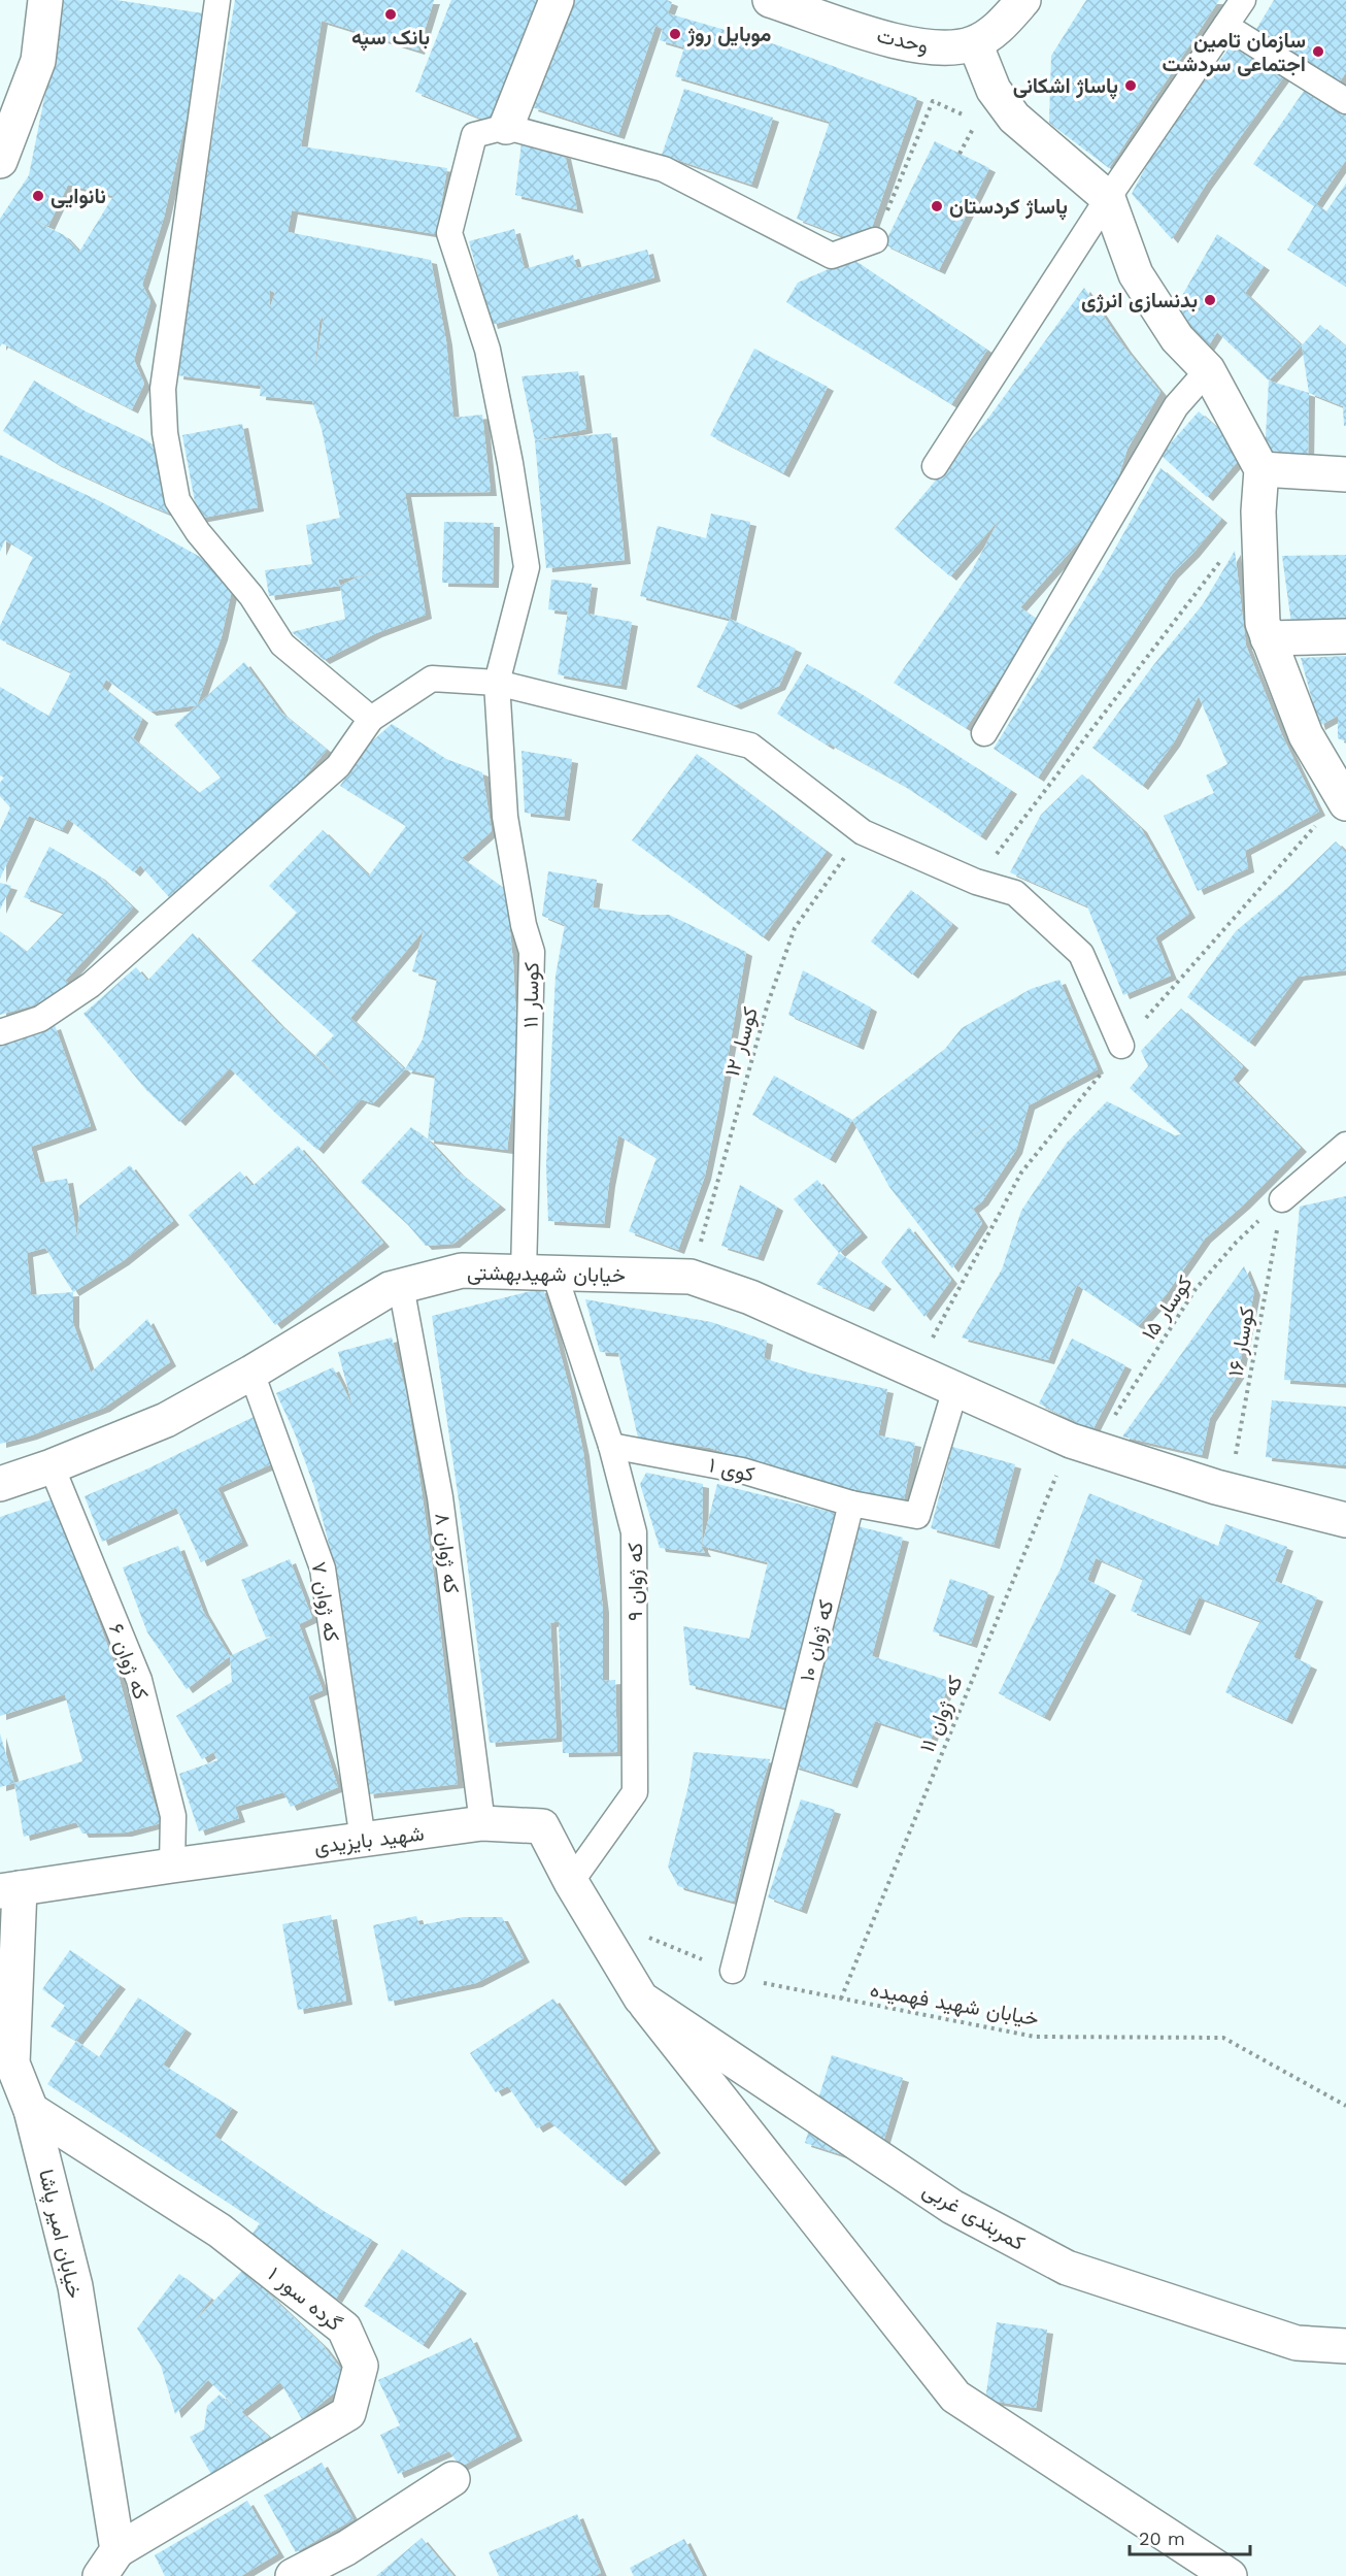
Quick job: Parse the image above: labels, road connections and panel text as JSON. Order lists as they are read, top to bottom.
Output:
{
  "streets": {
    "street": [
      "وحدت",
      "خیابان شهیدبهشتی",
      "شهید بایزیدی",
      "کمربندی غربی",
      "خیابان امیر پاشا",
      "گرده سور ۱"
    ],
    "lane": [
      "کوسار ۱۱",
      "کوی ۱",
      "که ژوان ۸",
      "که ژوان ۹",
      "که ژوان ۷",
      "که ژوان ۱۰",
      "که ژوان ۶"
    ],
    "path": [
      "کوسار ۱۲",
      "کوسار ۱۵",
      "کوسار ۱۶",
      "که ژوان ۱۱",
      "خیابان شهید فهمیده"
    ]
  },
  "crossings": [
    ["کوسار ۱۱", "خیابان شهیدبهشتی"],
    ["کوسار ۱۱", "که ژوان ۹"],
    ["کوسار ۱۲", "خیابان شهیدبهشتی"],
    ["خیابان شهیدبهشتی", "کوسار ۱۵"],
    ["خیابان شهیدبهشتی", "کوسار ۱۶"],
    ["خیابان شهیدبهشتی", "که ژوان ۸"],
    ["خیابان شهیدبهشتی", "که ژوان ۹"],
    ["خیابان شهیدبهشتی", "که ژوان ۷"],
    ["خیابان شهیدبهشتی", "که ژوان ۶"],
    ["خیابان شهیدبهشتی", "که ژوان ۱۱"],
    ["کوسار ۱۵", "کوسار ۱۶"],
    ["کوسار ۱۵", "که ژوان ۱۱"],
    ["کوی ۱", "که ژوان ۹"],
    ["کوی ۱", "که ژوان ۱۰"],
    ["که ژوان ۸", "شهید بایزیدی"],
    ["که ژوان ۹", "شهید بایزیدی"],
    ["که ژوان ۷", "شهید بایزیدی"],
    ["که ژوان ۱۰", "خیابان شهید فهمیده"],
    ["که ژوان ۶", "شهید بایزیدی"],
    ["که ژوان ۱۱", "خیابان شهید فهمیده"],
    ["شهید بایزیدی", "کمربندی غربی"],
    ["شهید بایزیدی", "خیابان امیر پاشا"],
    ["خیابان امیر پاشا", "گرده سور ۱"]
  ],
  "places": [
    "بانک سپه",
    "موبایل روژ",
    "سازمان تامین اجتماعی سردشت",
    "پاساژ اشکانی",
    "نانوایی",
    "پاساژ کردستان",
    "بدنسازی انرژی"
  ],
  "scale_bar": "20 m"
}
